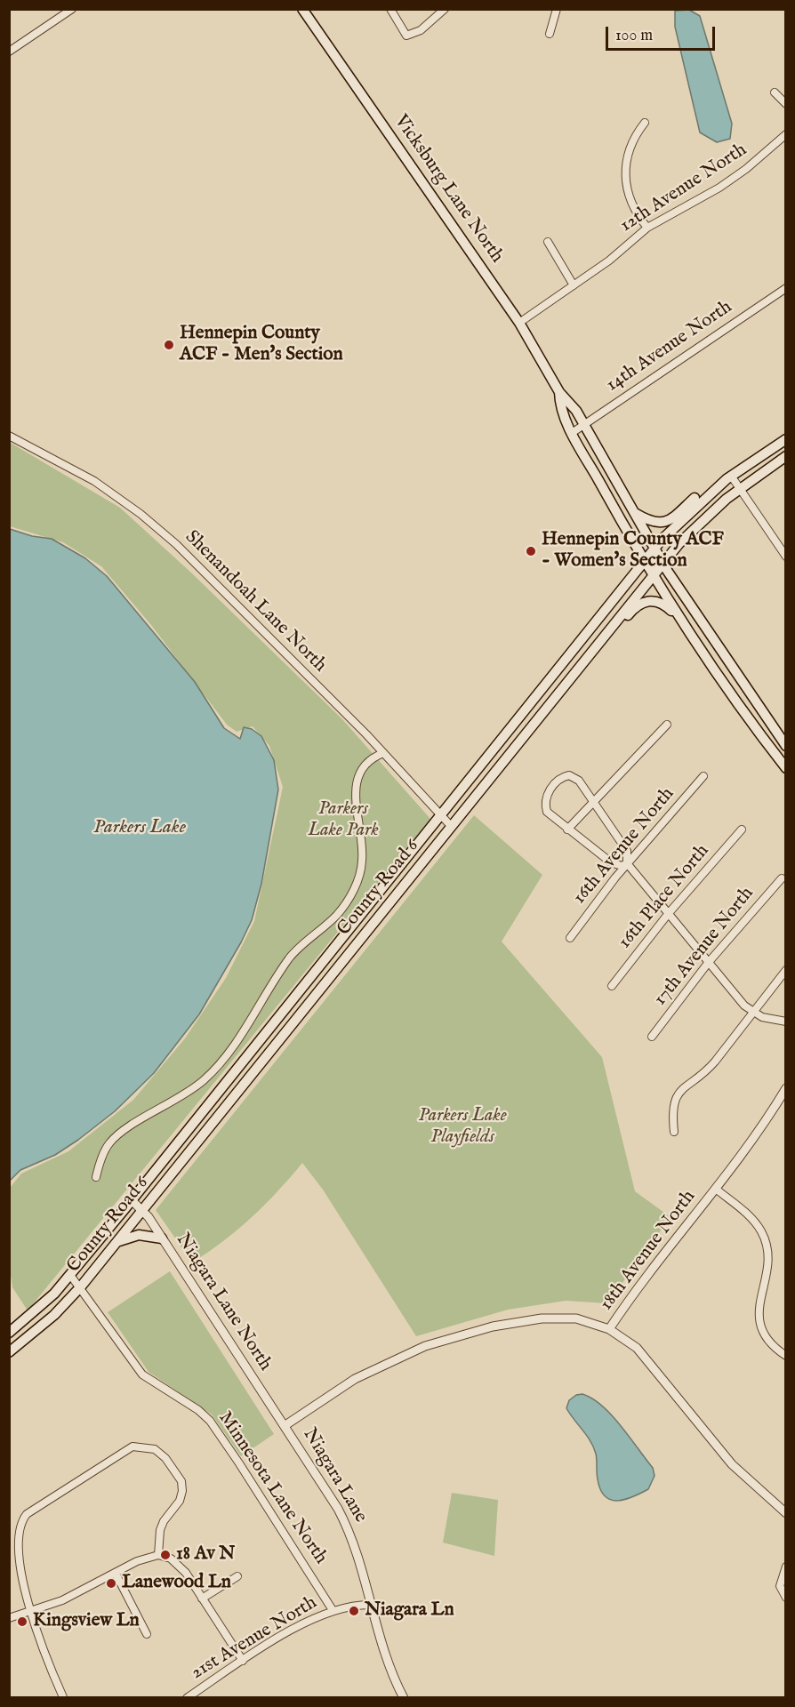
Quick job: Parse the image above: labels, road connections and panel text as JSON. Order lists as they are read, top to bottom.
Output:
{
  "streets": {
    "main road": ["Vicksburg Lane North", "County Road 6"],
    "street": [
      "12th Avenue North",
      "14th Avenue North",
      "Shenandoah Lane North",
      "16th Avenue North",
      "16th Place North",
      "17th Avenue North",
      "18th Avenue North",
      "Niagara Lane North",
      "Niagara Lane",
      "Minnesota Lane North",
      "21st Avenue North"
    ]
  },
  "crossings": [
    ["12th Avenue North", "Vicksburg Lane North"],
    ["Vicksburg Lane North", "14th Avenue North"],
    ["Vicksburg Lane North", "County Road 6"],
    ["Shenandoah Lane North", "County Road 6"],
    ["County Road 6", "Niagara Lane North"],
    ["County Road 6", "Minnesota Lane North"],
    ["18th Avenue North", "Niagara Lane North"],
    ["18th Avenue North", "Niagara Lane"],
    ["Niagara Lane North", "Niagara Lane"],
    ["Niagara Lane", "21st Avenue North"],
    ["Minnesota Lane North", "21st Avenue North"]
  ],
  "water": ["Parkers Lake"],
  "parks": ["Parkers Lake Park", "Parkers Lake Playfields"],
  "places": [
    "Hennepin County ACF - Men's Section",
    "Hennepin County ACF - Women's Section",
    "18 Av N",
    "Lanewood Ln",
    "Niagara Ln",
    "Kingsview Ln"
  ],
  "scale_bar": "100 m"
}
